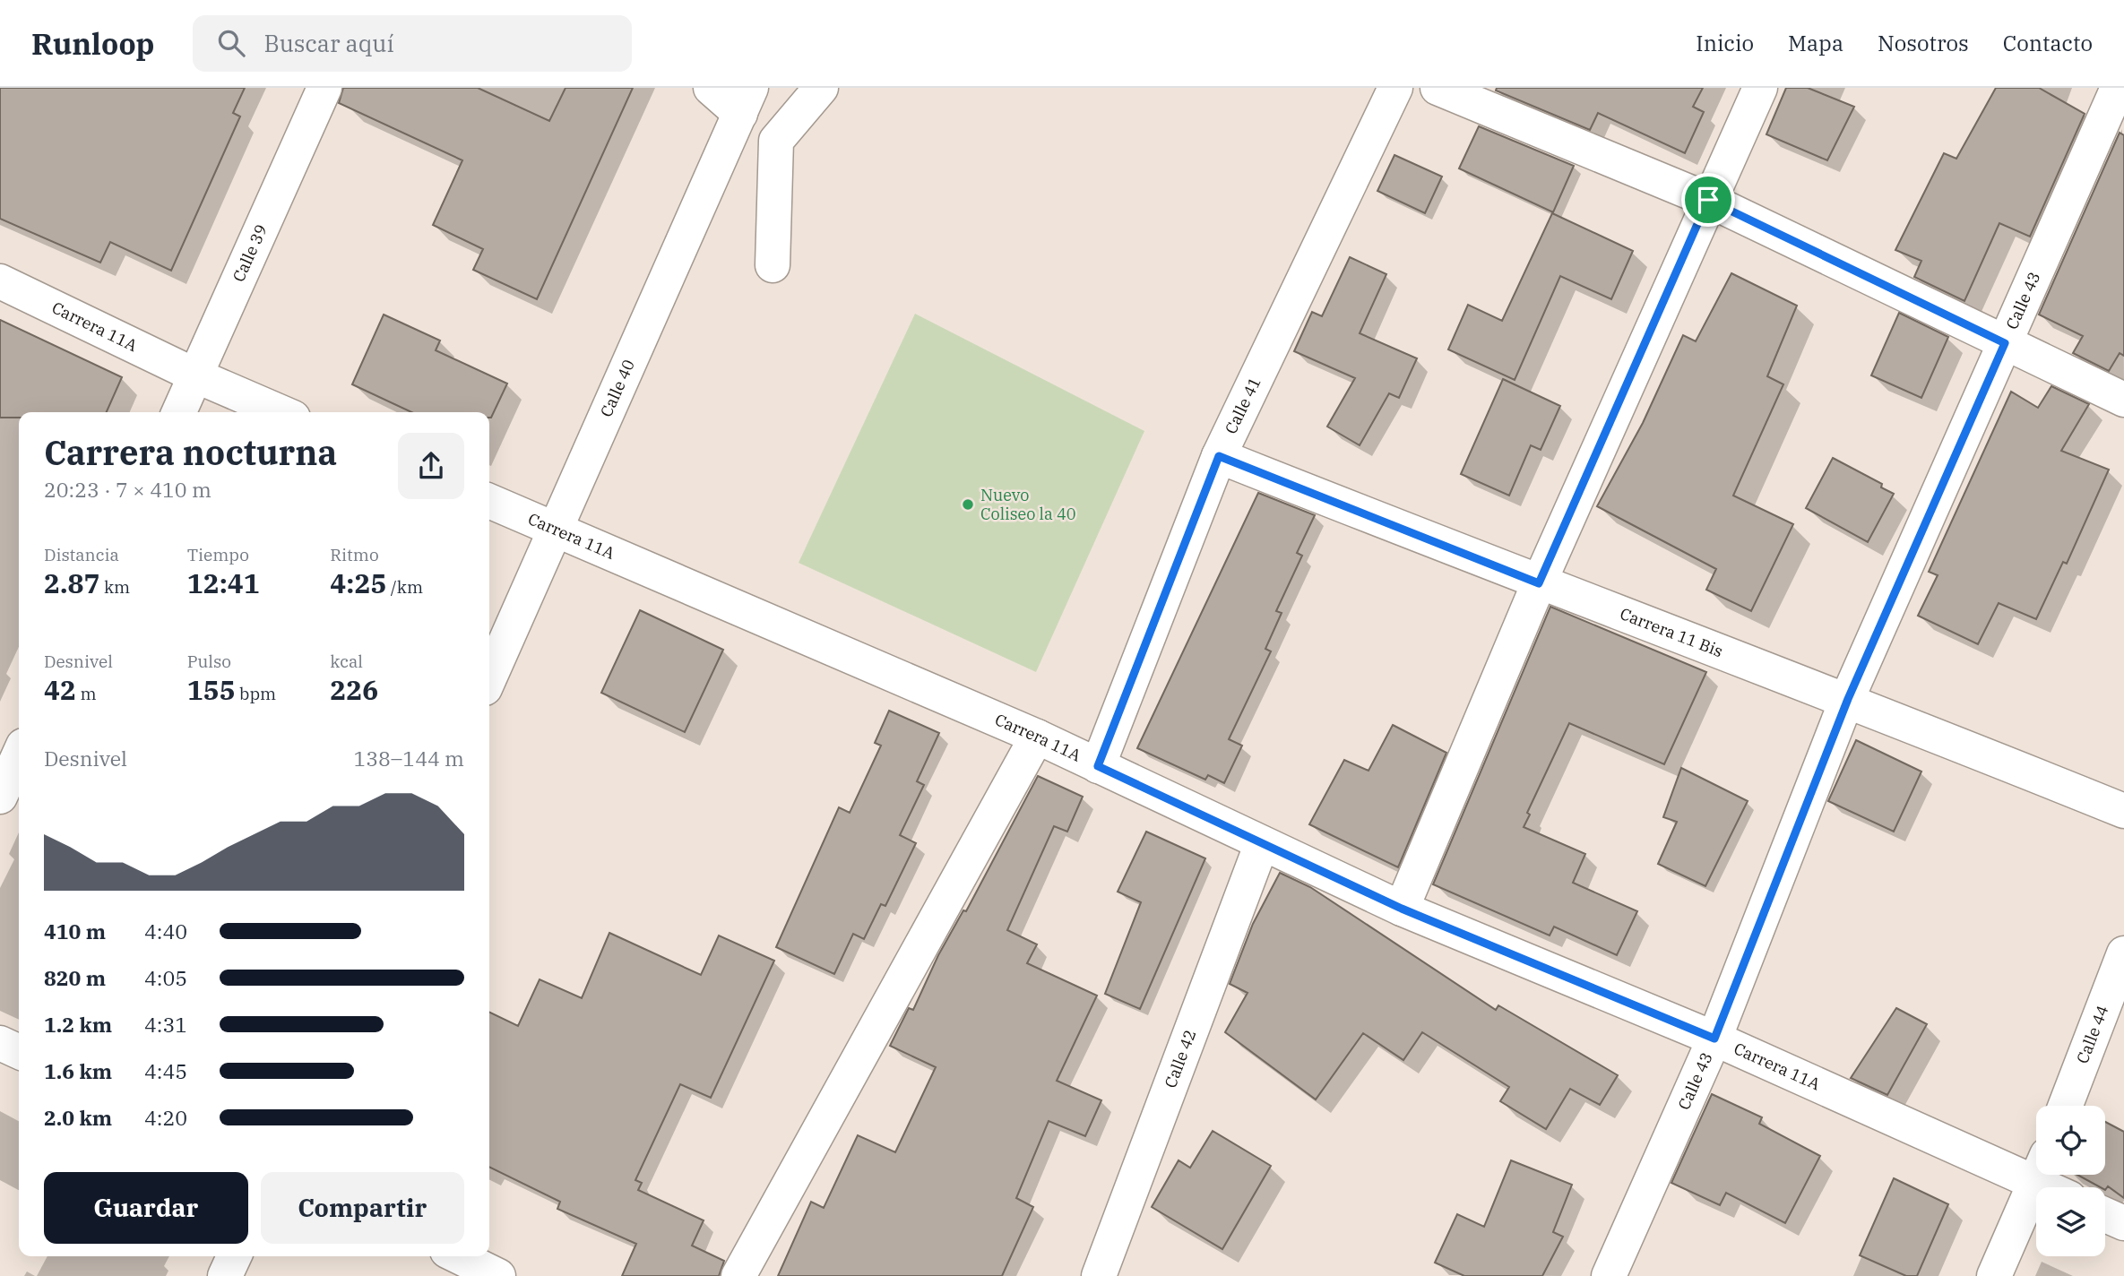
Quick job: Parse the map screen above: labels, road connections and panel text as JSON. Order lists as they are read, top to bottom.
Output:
{
  "streets": {
    "street": [
      "Calle 39",
      "Calle 43",
      "Carrera 11A",
      "Calle 40",
      "Calle 41",
      "Carrera 11 Bis",
      "Calle 44",
      "Calle 42"
    ]
  },
  "crossings": [
    ["Calle 39", "Carrera 11A"],
    ["Calle 43", "Carrera 11A"],
    ["Calle 43", "Carrera 11 Bis"],
    ["Carrera 11A", "Calle 40"],
    ["Carrera 11A", "Calle 41"],
    ["Carrera 11A", "Calle 42"],
    ["Calle 41", "Carrera 11 Bis"]
  ],
  "places": ["Nuevo Coliseo la 40"],
  "page": {
    "header": "Runloop",
    "search": "Buscar aquí",
    "nav": [
      "Inicio",
      "Mapa",
      "Nosotros",
      "Contacto"
    ],
    "heading": ["Carrera nocturna", "20:23 · 7 × 410 m"],
    "stats": [
      ["Distancia", "2.87 km"],
      ["Tiempo", "12:41"],
      ["Ritmo", "4:25 /km"],
      ["Desnivel", "42 m"],
      ["Pulso", "155 bpm"],
      ["kcal", "226"]
    ],
    "chart": ["Desnivel", "138–144 m"],
    "list": [
      {
        "name": "410 m",
        "note": "4:40"
      },
      {
        "name": "820 m",
        "note": "4:05"
      },
      {
        "name": "1.2 km",
        "note": "4:31"
      },
      {
        "name": "1.6 km",
        "note": "4:45"
      },
      {
        "name": "2.0 km",
        "note": "4:20"
      }
    ],
    "buttons": ["Guardar", "Compartir"]
  }
}
